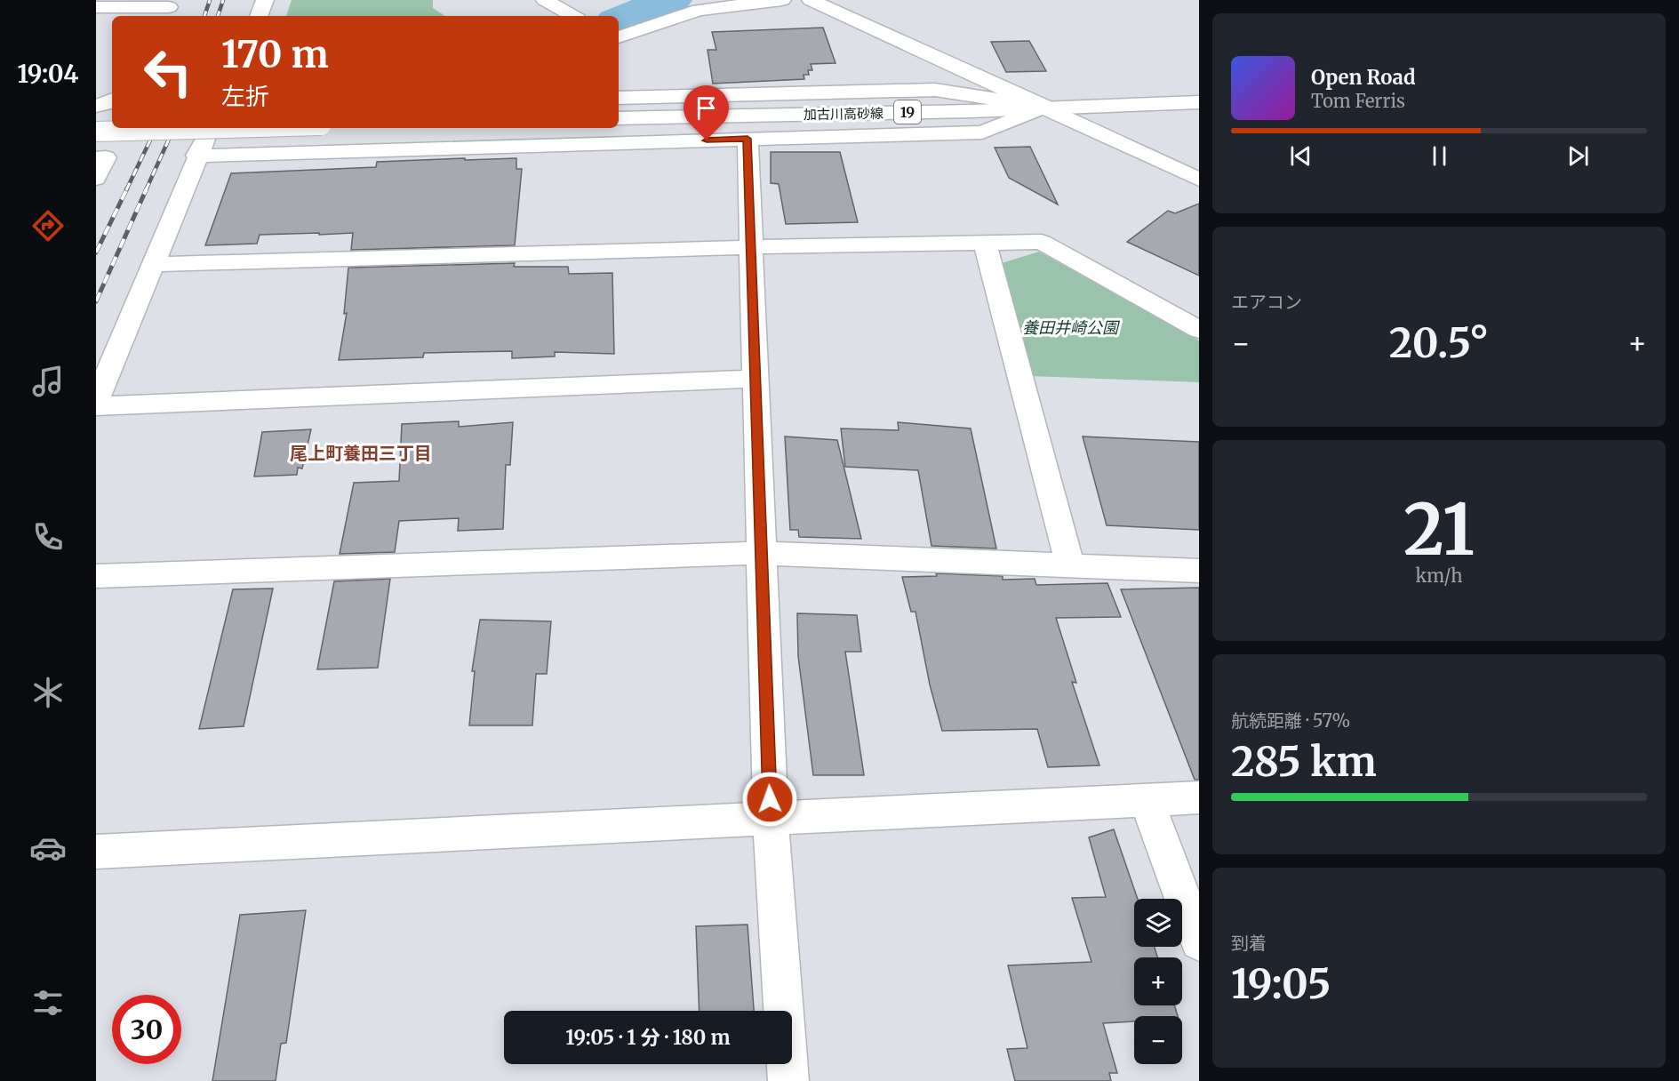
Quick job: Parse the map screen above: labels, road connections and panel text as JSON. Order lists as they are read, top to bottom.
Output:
{
  "streets": {
    "street": ["19", "加古川高砂線"]
  },
  "districts": ["尾上町養田三丁目"],
  "parks": ["養田井崎公園"],
  "page": {
    "tabs": "19:04",
    "turn": ["170 m", "左折"],
    "song": ["Open Road", "Tom Ferris"],
    "tile": [
      "エアコン",
      ["21", "km/h"],
      ["航続距離 · 57%", "285 km"],
      ["到着", "19:05"]
    ],
    "heat": ["−", "20.5°", "+"],
    "map_buttons": ["+", "−"],
    "limit": "30",
    "trip": "19:05 · 1 分 · 180 m"
  }
}
